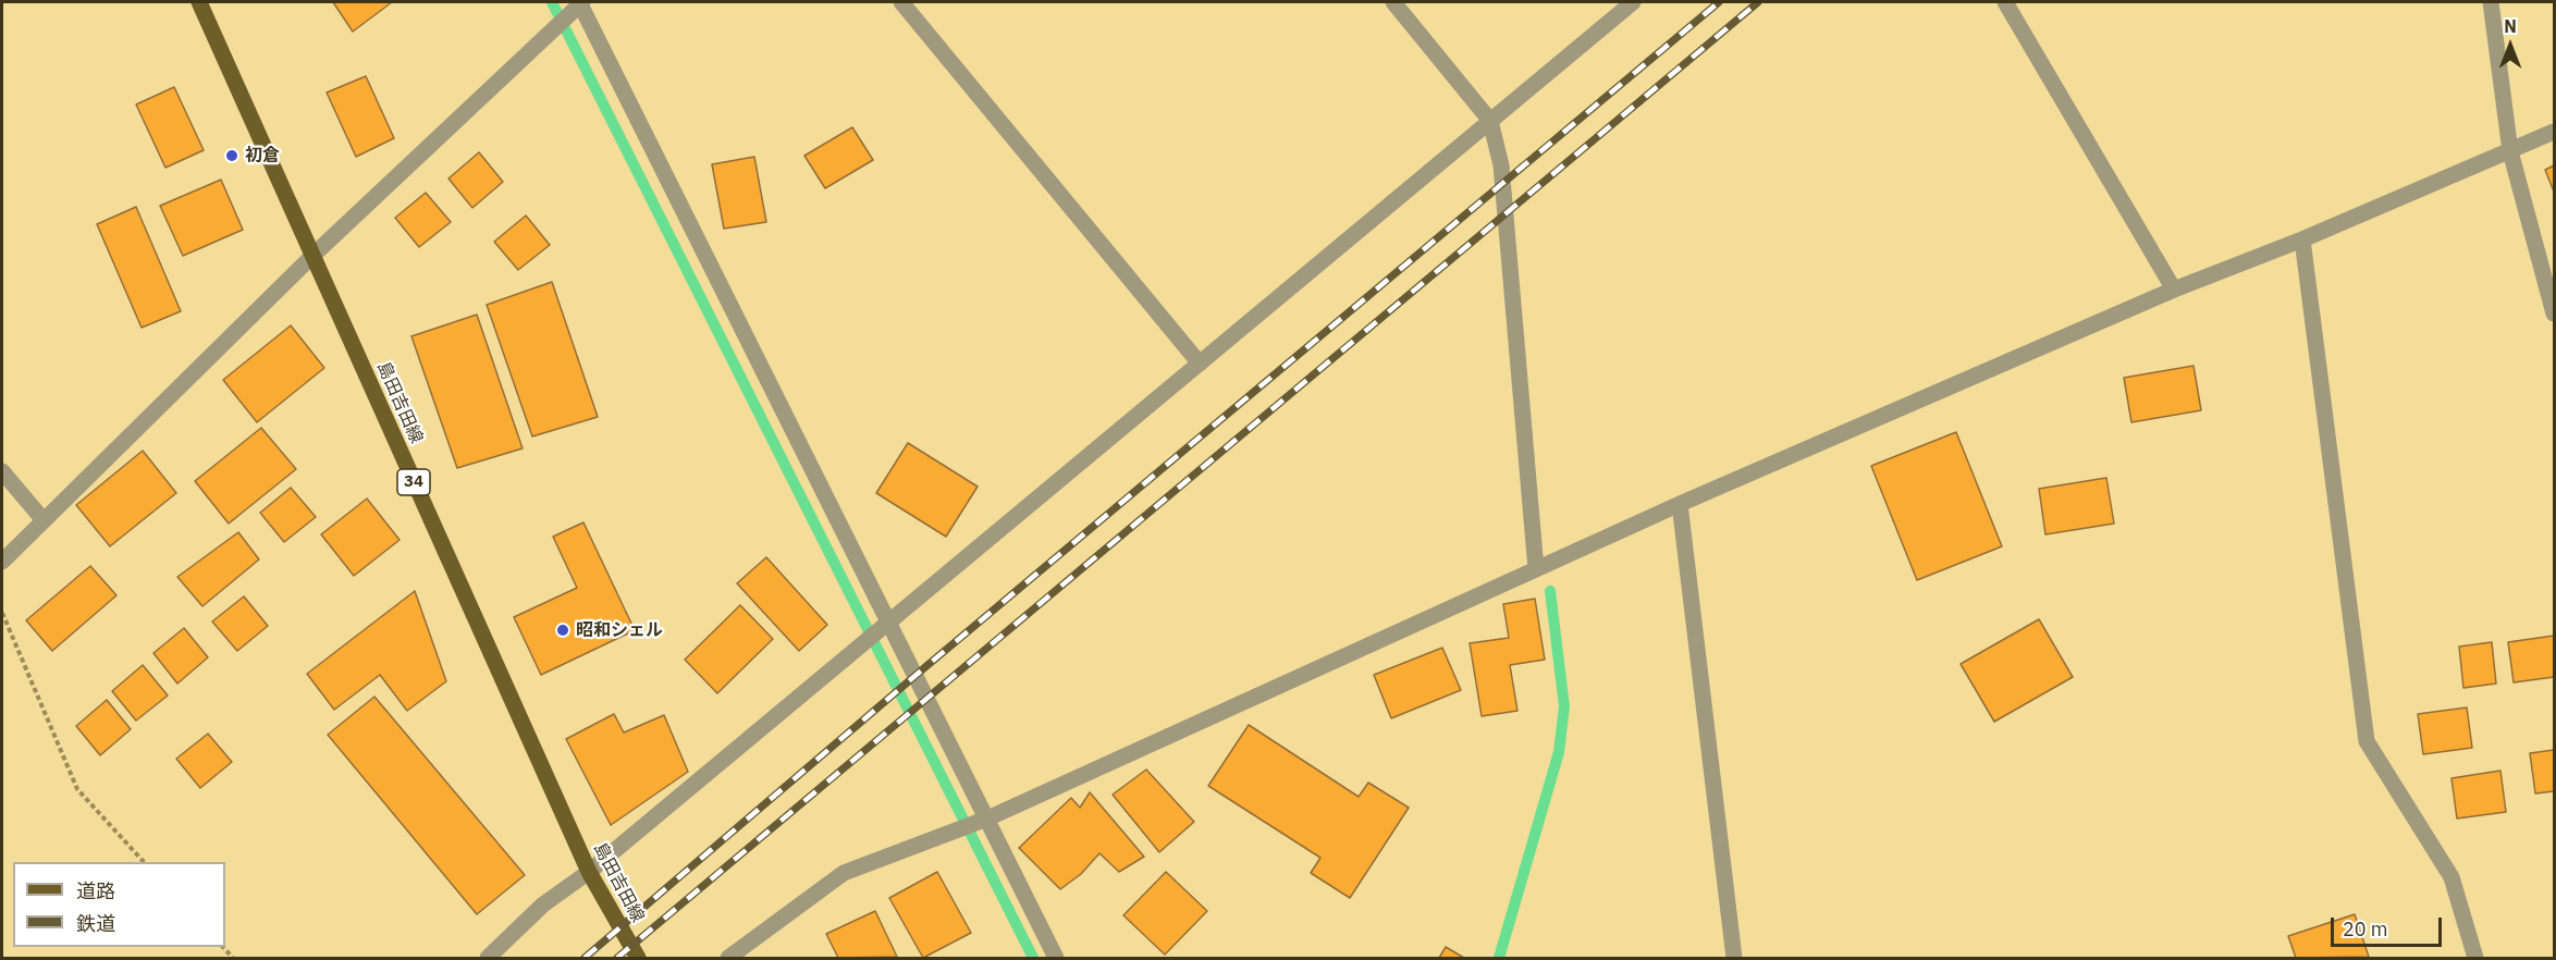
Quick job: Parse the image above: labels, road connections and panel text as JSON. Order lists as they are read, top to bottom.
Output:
{
  "streets": {
    "main road": ["島田吉田線", "34"]
  },
  "places": ["初倉", "昭和シェル"],
  "legend": ["道路", "鉄道"],
  "scale_bar": "20 m",
  "north": "top"
}
